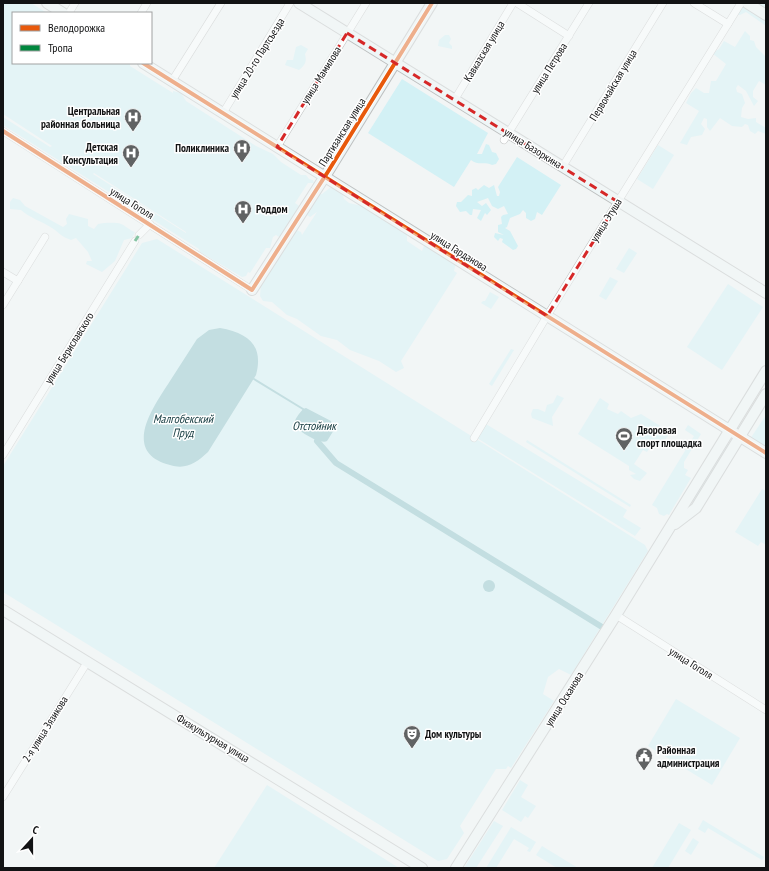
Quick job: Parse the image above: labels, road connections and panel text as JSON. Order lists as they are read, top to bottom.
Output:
{
  "streets": {
    "street": [
      "Кавказская улица",
      "улица 20-го Партсъезда",
      "улица Петрова",
      "улица Мамилова",
      "Первомайская улица",
      "Партизанская улица",
      "улица Базоркина",
      "улица Гоголя",
      "улица Этуша",
      "улица Гарданова",
      "улица Бериславского",
      "улица Осканова",
      "2-я улица Зязикова",
      "Физкультурная улица"
    ]
  },
  "crossings": [
    ["Кавказская улица", "улица Базоркина"],
    ["улица 20-го Партсъезда", "улица Гарданова"],
    ["улица Петрова", "улица Базоркина"],
    ["улица Мамилова", "улица Базоркина"],
    ["улица Мамилова", "улица Гарданова"],
    ["Первомайская улица", "улица Базоркина"],
    ["Партизанская улица", "улица Базоркина"],
    ["Партизанская улица", "улица Гоголя"],
    ["Партизанская улица", "улица Гарданова"],
    ["улица Базоркина", "улица Этуша"],
    ["улица Гоголя", "улица Бериславского"],
    ["улица Гоголя", "улица Осканова"],
    ["улица Этуша", "улица Гарданова"],
    ["улица Гарданова", "улица Осканова"],
    ["2-я улица Зязикова", "Физкультурная улица"]
  ],
  "water": ["Малгобекский Пруд", "Отстойник"],
  "places": {
    "hospital": [
      "Центральная районная больница",
      "Поликлиника",
      "Детская Консультация",
      "Роддом"
    ],
    "sports": ["Дворовая спорт площадка"],
    "theatre": ["Дом культуры"],
    "public building": ["Районная администрация"]
  },
  "legend": ["Велодорожка", "Тропа"],
  "north": "top"
}
